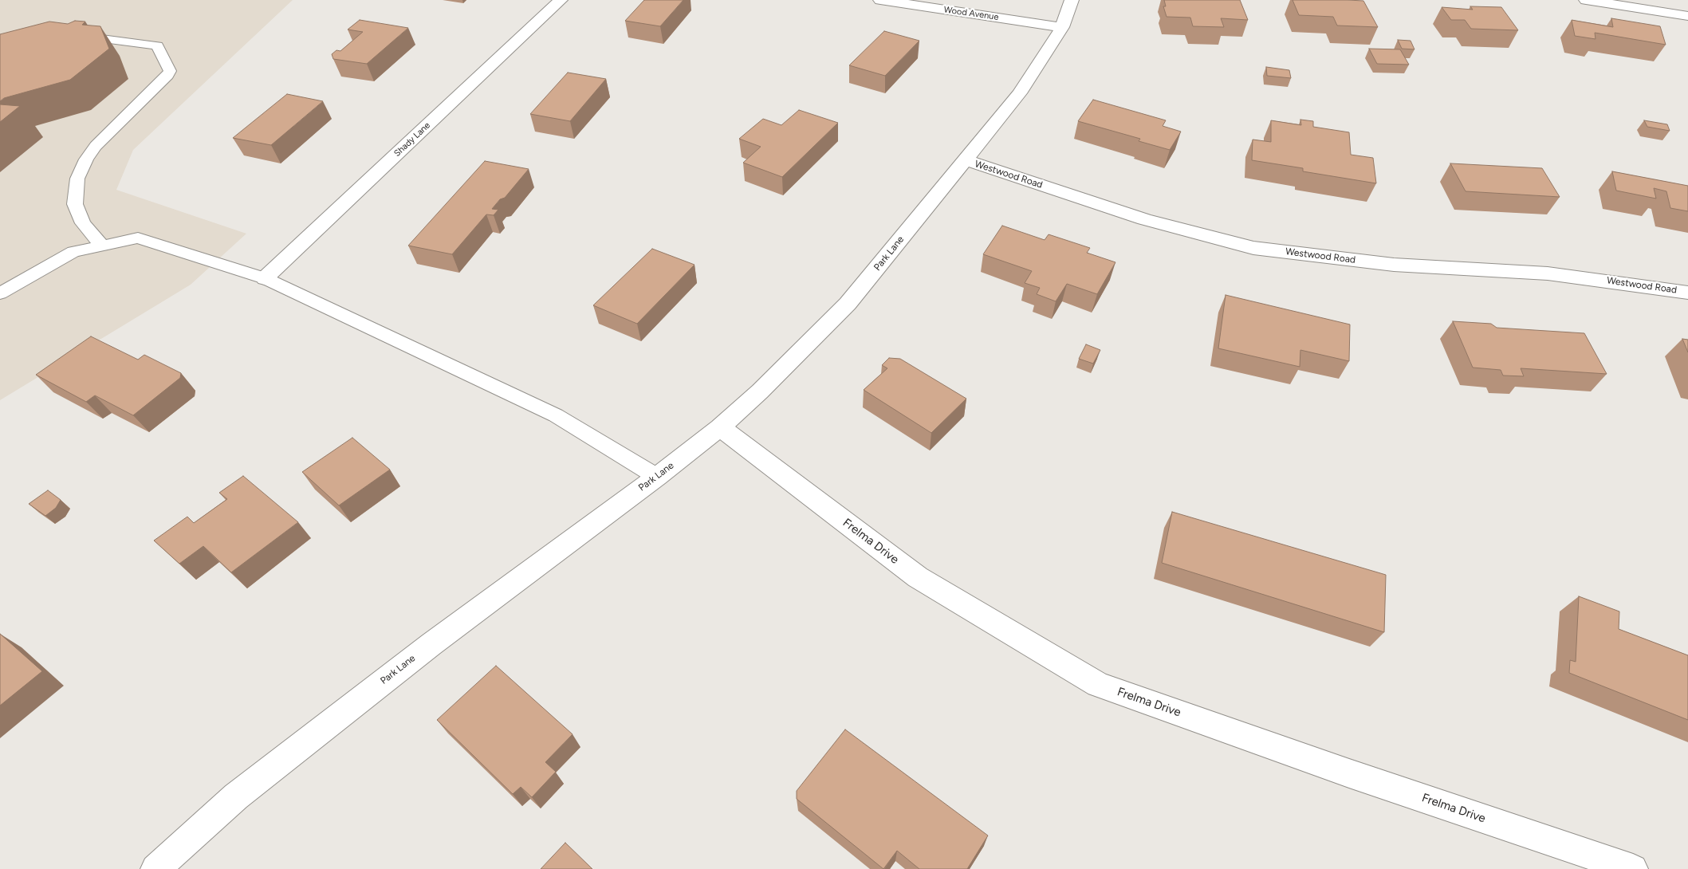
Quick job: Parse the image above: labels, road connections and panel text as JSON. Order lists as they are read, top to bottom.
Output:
{
  "streets": {
    "street": [
      "Wood Avenue",
      "Shady Lane",
      "Westwood Road",
      "Park Lane",
      "Frelma Drive"
    ]
  },
  "crossings": [
    ["Wood Avenue", "Park Lane"],
    ["Westwood Road", "Park Lane"],
    ["Park Lane", "Frelma Drive"]
  ]
}
